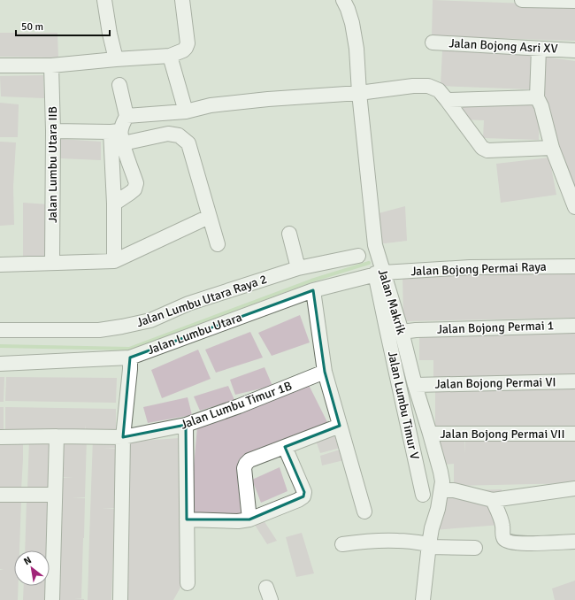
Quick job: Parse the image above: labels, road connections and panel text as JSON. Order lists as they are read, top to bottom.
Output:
{
  "streets": {
    "street": [
      "Jalan Bojong Asri XV",
      "Jalan Lumbu Utara IIB",
      "Jalan Bojong Permai Raya",
      "Jalan Lumbu Utara Raya 2",
      "Jalan Makrik",
      "Jalan Bojong Permai 1",
      "Jalan Lumbu Utara",
      "Jalan Bojong Permai VI",
      "Jalan Lumbu Timur 1B",
      "Jalan Lumbu Timur V",
      "Jalan Bojong Permai VII"
    ]
  },
  "crossings": [
    ["Jalan Bojong Permai Raya", "Jalan Makrik"],
    ["Jalan Bojong Permai Raya", "Jalan Lumbu Utara"],
    ["Jalan Bojong Permai Raya", "Jalan Lumbu Timur V"],
    ["Jalan Makrik", "Jalan Bojong Permai 1"],
    ["Jalan Makrik", "Jalan Lumbu Utara"],
    ["Jalan Makrik", "Jalan Bojong Permai VI"],
    ["Jalan Makrik", "Jalan Lumbu Timur V"],
    ["Jalan Makrik", "Jalan Bojong Permai VII"],
    ["Jalan Lumbu Utara", "Jalan Lumbu Timur V"]
  ],
  "scale_bar": "50 m",
  "north": "top left"
}
